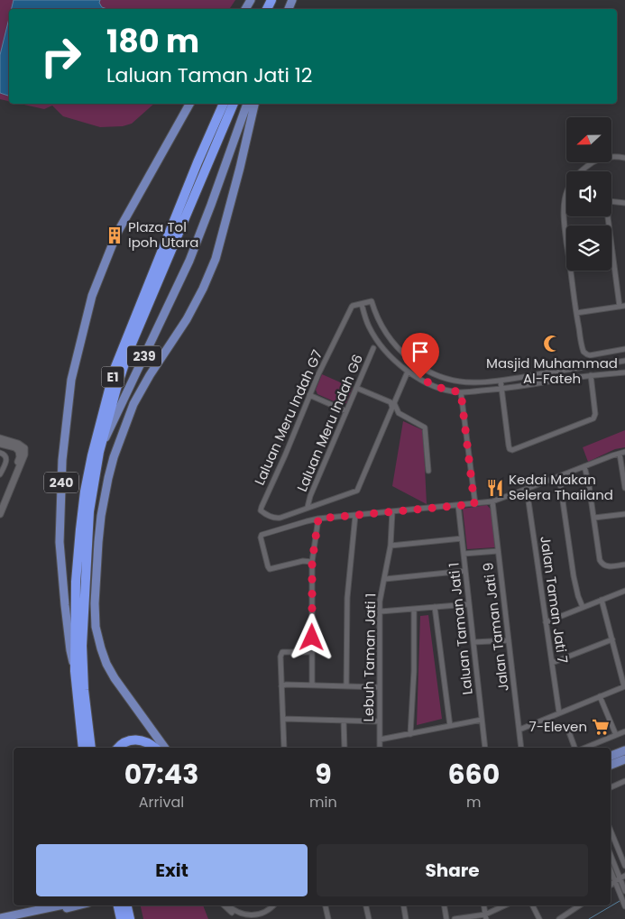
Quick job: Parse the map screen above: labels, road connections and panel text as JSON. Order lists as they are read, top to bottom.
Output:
{
  "streets": {
    "highway": ["E1"],
    "main road": ["239", "240"],
    "street": [
      "Laluan Meru Indah G7",
      "Laluan Meru Indah G6",
      "Jalan Taman Jati 7",
      "Jalan Taman Jati 9",
      "Laluan Taman Jati 1",
      "Lebuh Taman Jati 1"
    ]
  },
  "crossings": [
    ["239", "E1"],
    ["E1", "240"],
    ["Laluan Meru Indah G7", "Laluan Meru Indah G6"]
  ],
  "places": {
    "building": ["Plaza Tol Ipoh Utara"],
    "mosque": ["Masjid Muhammad Al-Fateh"],
    "restaurant": ["Kedai Makan Selera Thailand"],
    "supermarket": ["7-Eleven"]
  },
  "north": "left",
  "page": {
    "turn": ["180 m", "Laluan Taman Jati 12"],
    "eta": [
      "07:43",
      "Arrival",
      "9",
      "min",
      "660",
      "m"
    ],
    "buttons": ["Exit", "Share"]
  }
}
